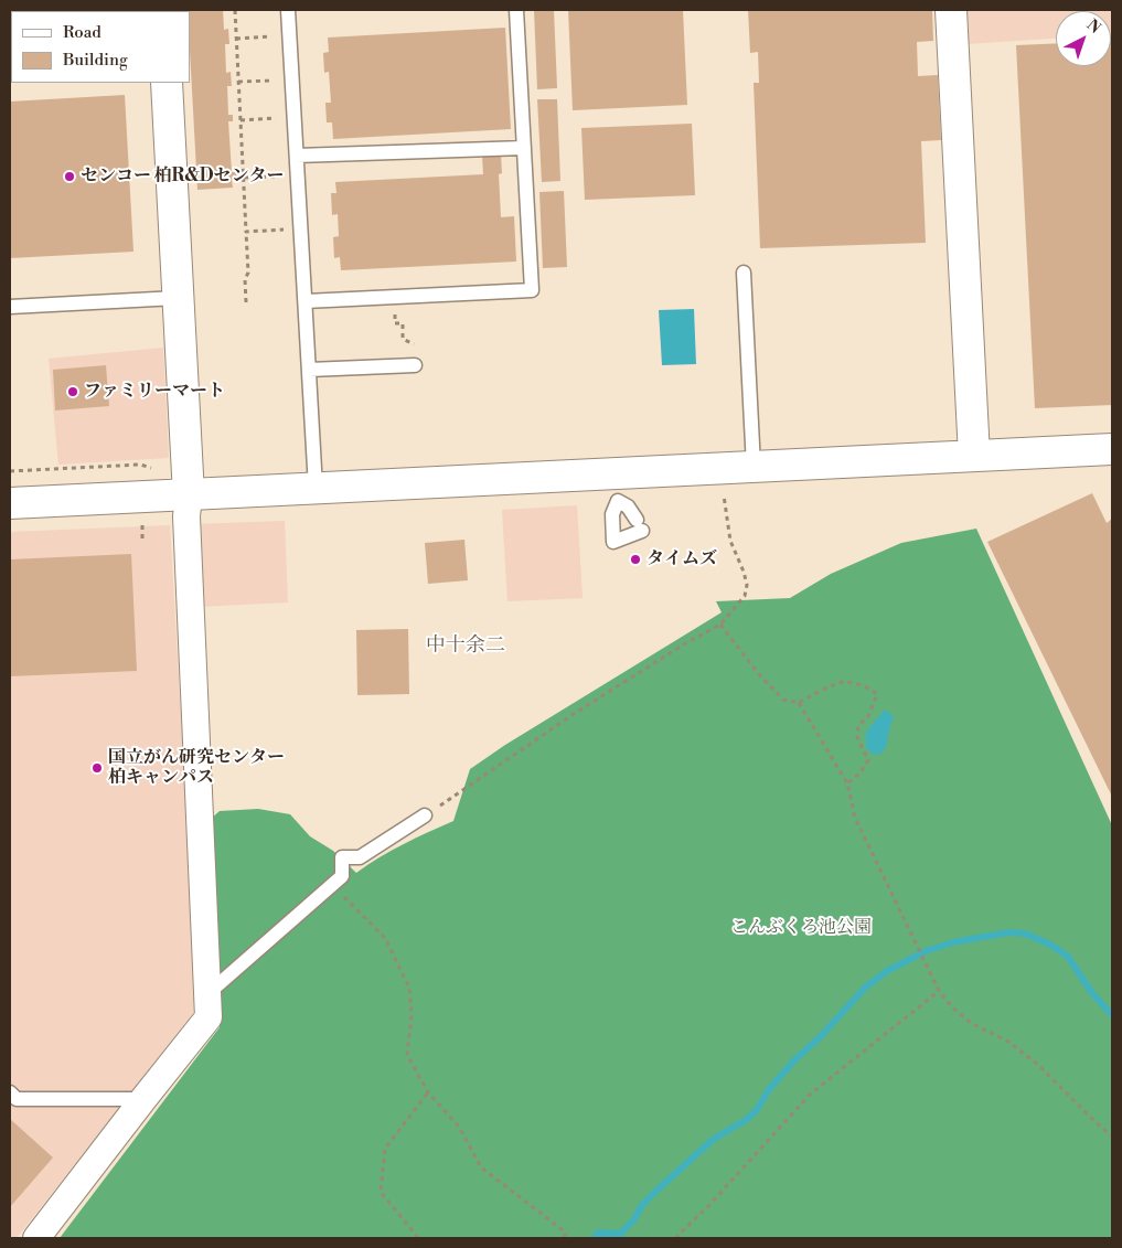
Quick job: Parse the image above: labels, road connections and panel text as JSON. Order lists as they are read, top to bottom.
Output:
{
  "districts": ["中十余二"],
  "parks": ["こんぶくろ池公園"],
  "places": [
    "センコー 柏R&Dセンター",
    "ファミリーマート",
    "タイムズ",
    "国立がん研究センター 柏キャンパス"
  ],
  "legend": ["Road", "Building"],
  "north": "top right"
}
